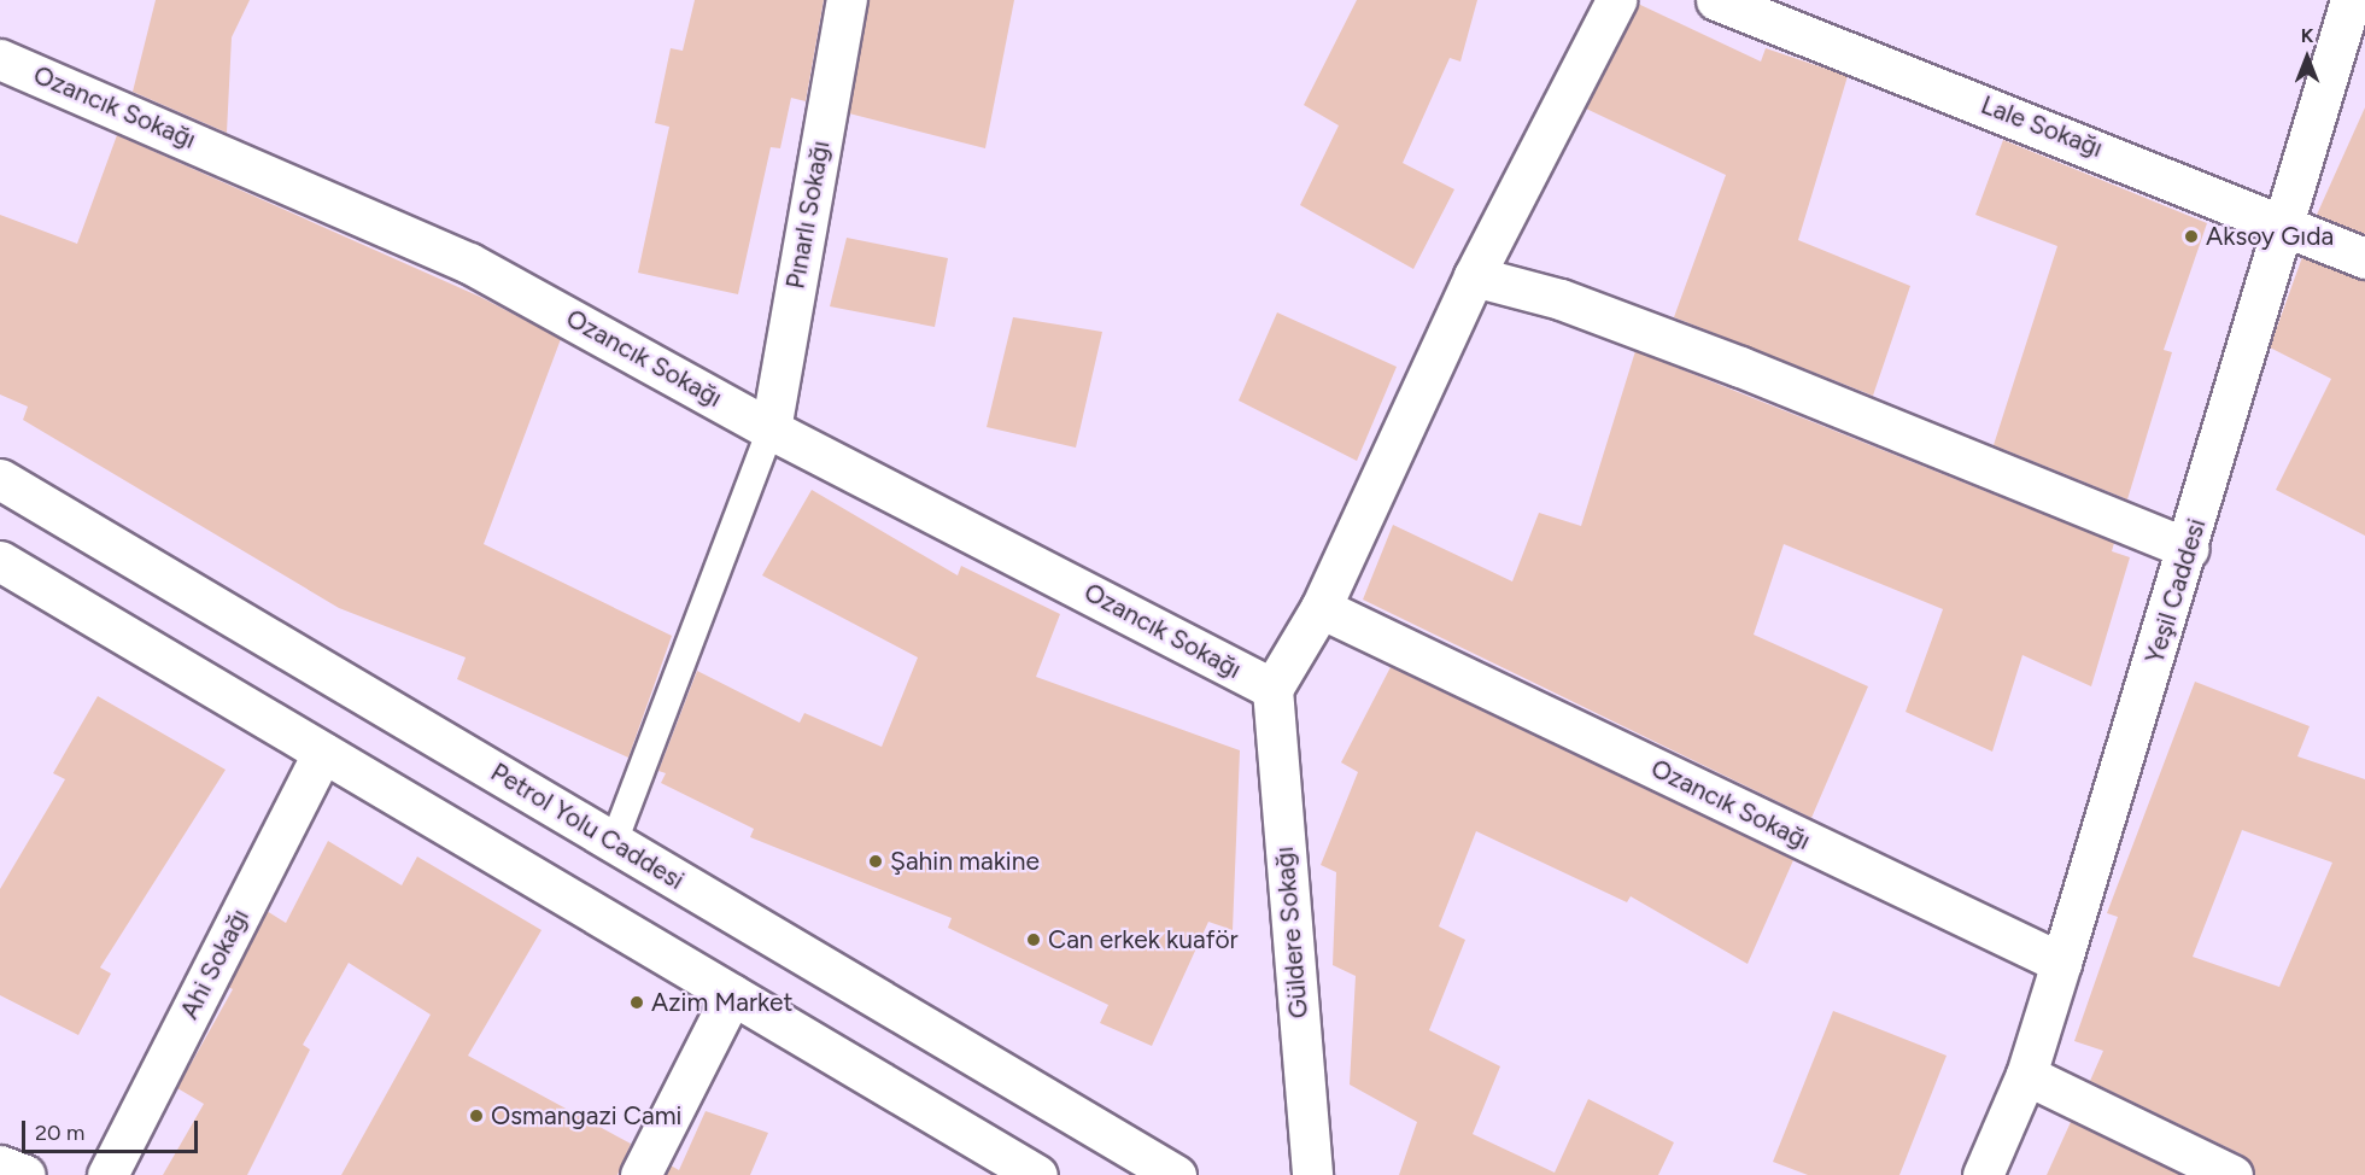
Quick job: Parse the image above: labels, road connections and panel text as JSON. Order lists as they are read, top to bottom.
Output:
{
  "streets": {
    "street": [
      "Ozancık Sokağı",
      "Lale Sokağı",
      "Pınarlı Sokağı",
      "Yeşil Caddesi",
      "Petrol Yolu Caddesi",
      "Güldere Sokağı",
      "Ahi Sokağı"
    ]
  },
  "crossings": [
    ["Ozancık Sokağı", "Pınarlı Sokağı"],
    ["Ozancık Sokağı", "Yeşil Caddesi"],
    ["Ozancık Sokağı", "Güldere Sokağı"],
    ["Lale Sokağı", "Yeşil Caddesi"]
  ],
  "places": [
    "Aksoy Gıda",
    "Şahin makine",
    "Can erkek kuaför",
    "Azim Market",
    "Osmangazi Cami"
  ],
  "scale_bar": "20 m",
  "north": "top"
}
